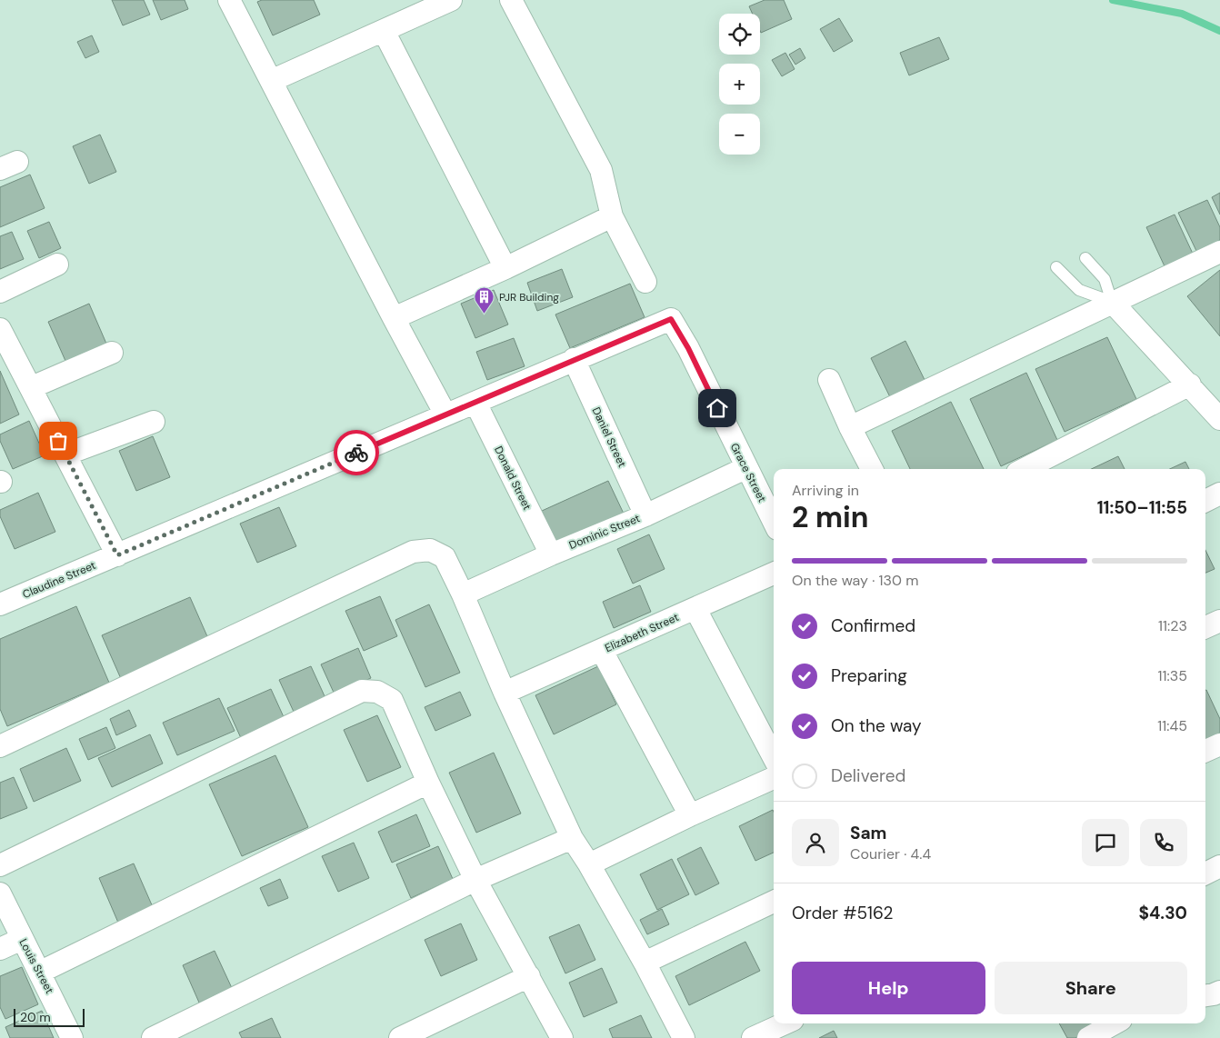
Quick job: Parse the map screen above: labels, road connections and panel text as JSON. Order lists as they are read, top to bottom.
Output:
{
  "streets": {
    "street": [
      "Daniel Street",
      "Grace Street",
      "Donald Street",
      "Dominic Street",
      "Claudine Street",
      "Elizabeth Street",
      "Louis Street"
    ]
  },
  "crossings": [
    ["Daniel Street", "Dominic Street"],
    ["Daniel Street", "Claudine Street"],
    ["Grace Street", "Dominic Street"],
    ["Grace Street", "Claudine Street"],
    ["Donald Street", "Dominic Street"],
    ["Donald Street", "Claudine Street"]
  ],
  "places": {
    "building": ["PJR Building"]
  },
  "scale_bar": "20 m",
  "page": {
    "map_buttons": ["+", "−"],
    "heading": ["2 min", "Arriving in", "11:50–11:55"],
    "panel": [
      "Sam",
      "Courier · 4.4",
      "Order #5162",
      "$4.30"
    ],
    "bar": "On the way · 130 m",
    "list": [
      ["Confirmed", "11:23"],
      ["Preparing", "11:35"],
      ["On the way", "11:45"],
      "Delivered"
    ],
    "buttons": ["Help", "Share"],
    "scale": "20 m"
  }
}
